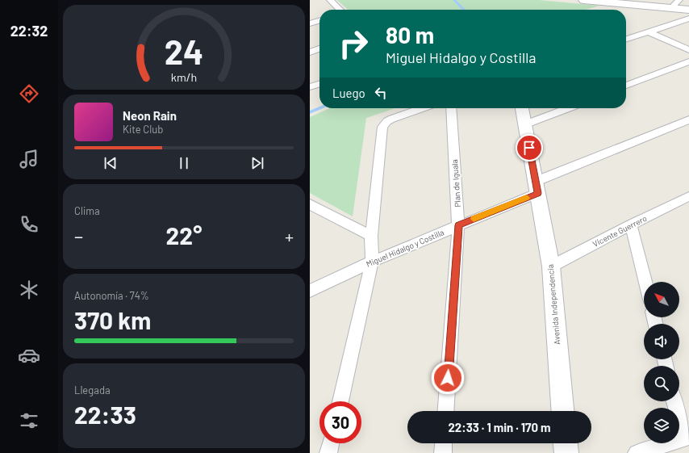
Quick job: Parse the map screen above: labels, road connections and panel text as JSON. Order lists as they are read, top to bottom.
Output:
{
  "streets": {
    "street": [
      "Plan de Iguala",
      "Vicente Guerrero",
      "Miguel Hidalgo y Costilla",
      "Avenida Independencia"
    ]
  },
  "crossings": [
    ["Plan de Iguala", "Miguel Hidalgo y Costilla"],
    ["Vicente Guerrero", "Avenida Independencia"],
    ["Miguel Hidalgo y Costilla", "Avenida Independencia"]
  ],
  "north": "top left",
  "page": {
    "tabs": "22:32",
    "turn": ["80 m", "Miguel Hidalgo y Costilla"],
    "then": "Luego",
    "song": ["Neon Rain", "Kite Club"],
    "tile": [
      "Clima",
      ["Autonomía · 74%", "370 km"],
      ["Llegada", "22:33"]
    ],
    "heat": ["−", "22°", "+"],
    "limit": "30",
    "trip": "22:33 · 1 min · 170 m",
    "gauge": ["24", "km/h"]
  }
}
